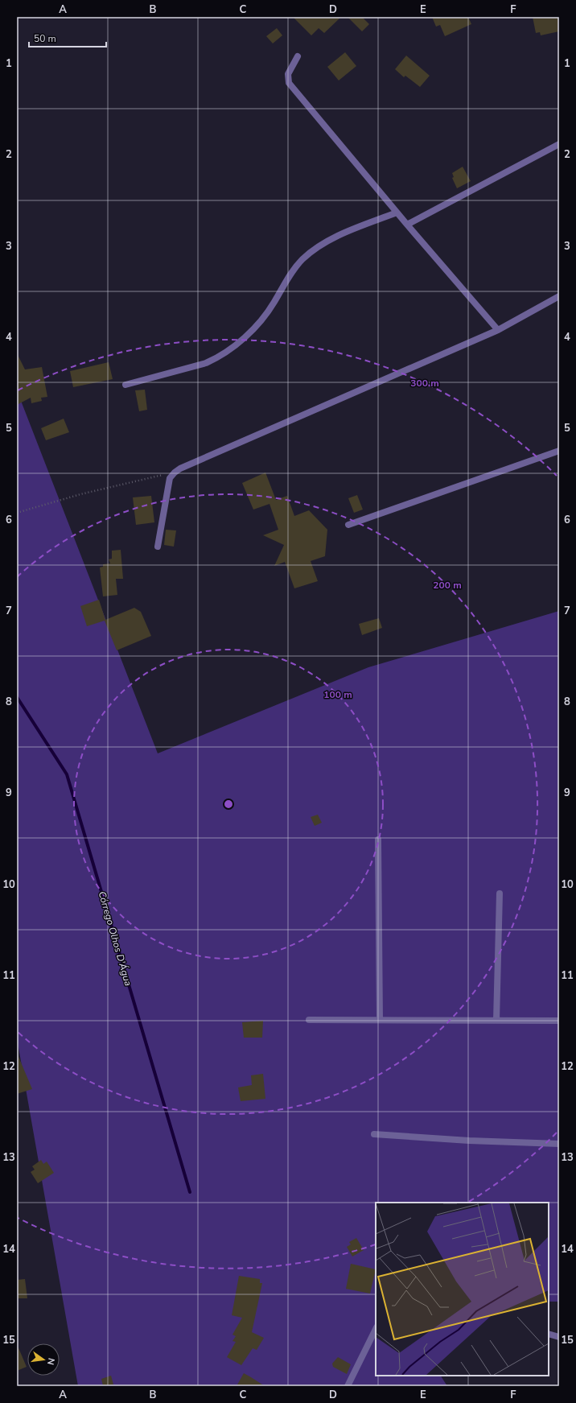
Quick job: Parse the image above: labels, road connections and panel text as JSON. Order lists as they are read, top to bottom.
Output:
{
  "water": ["Córrego Olhos D'Água"],
  "scale_bar": "50 m",
  "north": "right",
  "grid": {
    "columns": [
      "A",
      "B",
      "C",
      "D",
      "E",
      "F"
    ],
    "rows": [
      "1",
      "2",
      "3",
      "4",
      "5",
      "6",
      "7",
      "8",
      "9",
      "10",
      "11",
      "12",
      "13",
      "14",
      "15"
    ]
  },
  "rings": ["300 m", "200 m", "100 m"]
}
